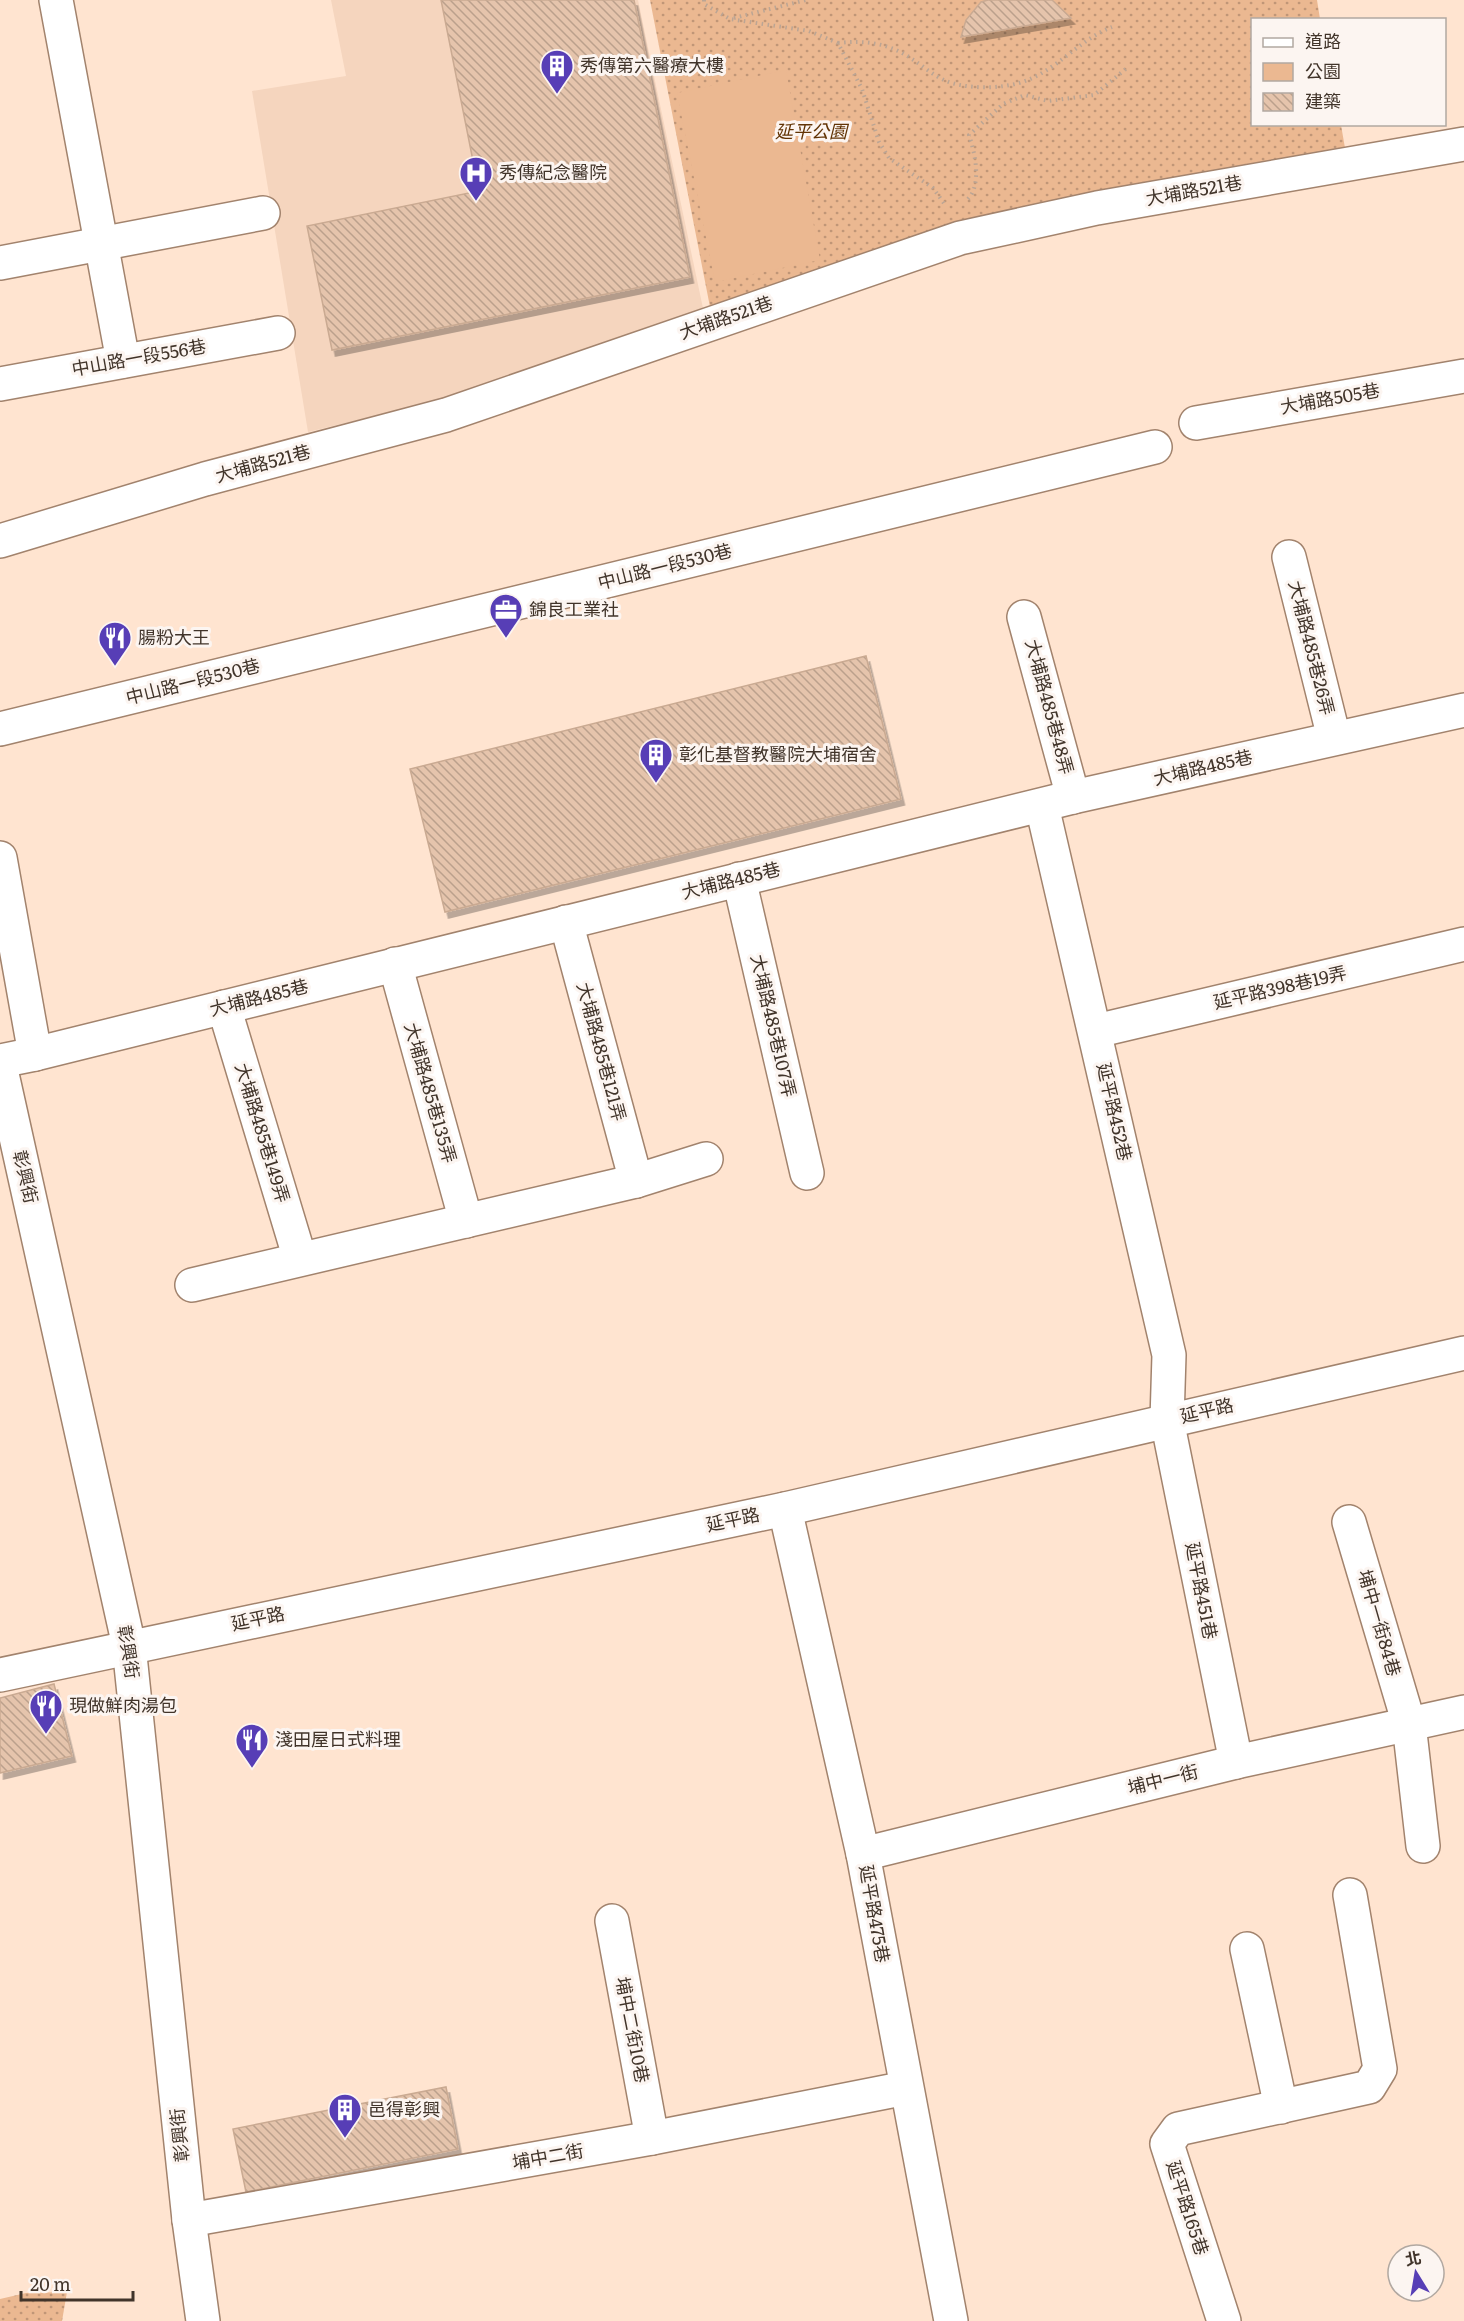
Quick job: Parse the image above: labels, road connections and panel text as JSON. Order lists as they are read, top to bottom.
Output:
{
  "streets": {
    "street": [
      "大埔路521巷",
      "中山路一段556巷",
      "大埔路505巷",
      "中山路一段530巷",
      "大埔路485巷26弄",
      "大埔路485巷48弄",
      "大埔路485巷",
      "延平路398巷19弄",
      "大埔路485巷107弄",
      "大埔路485巷121弄",
      "大埔路485巷135弄",
      "延平路452巷",
      "大埔路485巷149弄",
      "彰興街",
      "延平路",
      "延平路451巷",
      "埔中一街84巷",
      "埔中一街",
      "延平路475巷",
      "埔中二街10巷",
      "埔中二街",
      "延平路165巷"
    ]
  },
  "crossings": [
    ["大埔路485巷26弄", "大埔路485巷"],
    ["大埔路485巷48弄", "大埔路485巷"],
    ["大埔路485巷", "大埔路485巷107弄"],
    ["大埔路485巷", "大埔路485巷121弄"],
    ["大埔路485巷", "大埔路485巷135弄"],
    ["大埔路485巷", "延平路452巷"],
    ["大埔路485巷", "大埔路485巷149弄"],
    ["大埔路485巷", "彰興街"],
    ["延平路398巷19弄", "延平路452巷"],
    ["延平路452巷", "延平路"],
    ["延平路452巷", "延平路451巷"],
    ["彰興街", "延平路"],
    ["彰興街", "埔中二街"],
    ["延平路", "延平路451巷"],
    ["延平路", "延平路475巷"],
    ["延平路451巷", "埔中一街"],
    ["埔中一街84巷", "埔中一街"],
    ["埔中一街", "延平路475巷"],
    ["延平路475巷", "埔中二街"],
    ["埔中二街10巷", "埔中二街"]
  ],
  "parks": ["延平公園"],
  "places": {
    "building": ["秀傳第六醫療大樓", "彰化基督教醫院大埔宿舍", "邑得彰興"],
    "hospital": ["秀傳紀念醫院"],
    "office": ["錦良工業社"],
    "restaurant": ["腸粉大王", "現做鮮肉湯包", "淺田屋日式料理"]
  },
  "legend": ["道路", "公園", "建築"],
  "scale_bar": "20 m",
  "north": "top"
}
